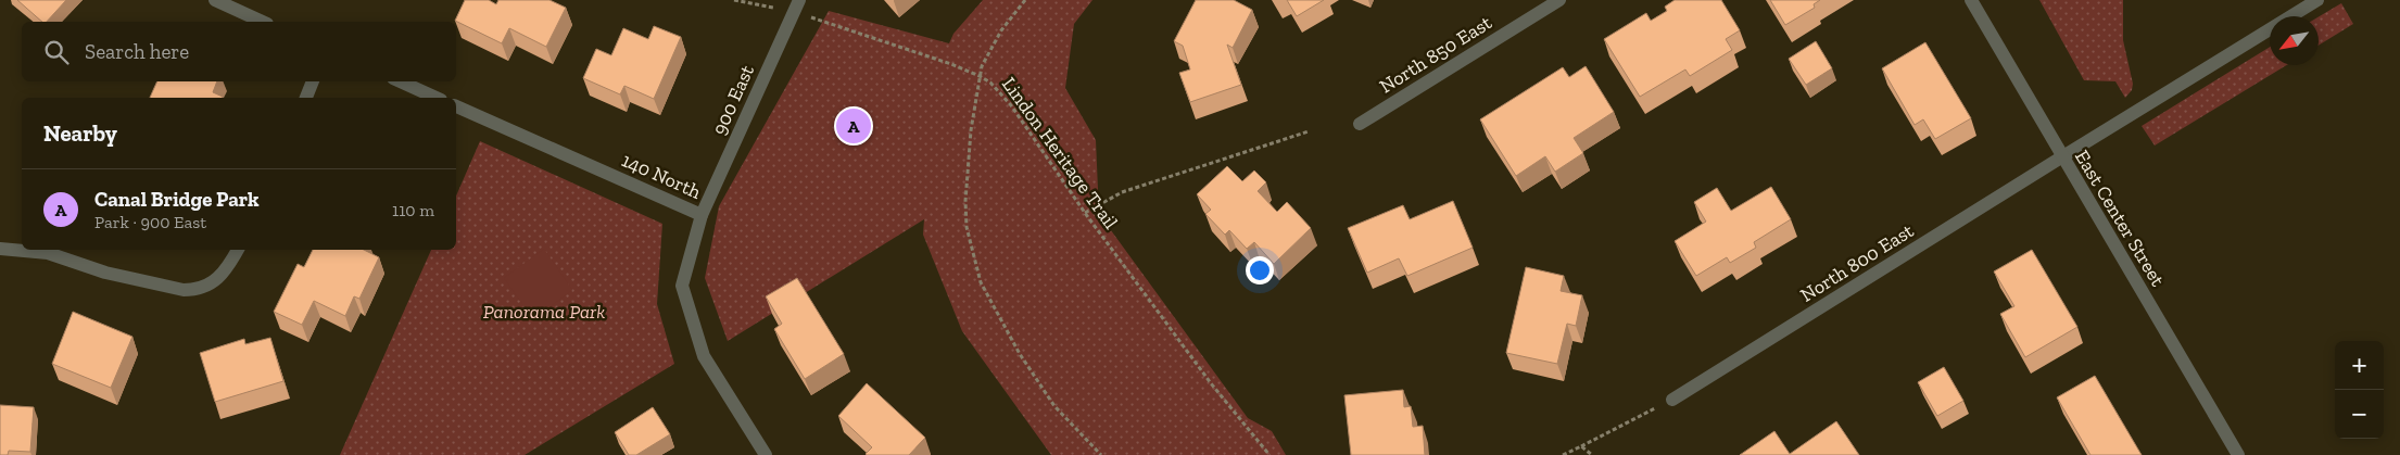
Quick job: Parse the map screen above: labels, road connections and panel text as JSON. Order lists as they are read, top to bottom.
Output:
{
  "streets": {
    "street": [
      "North 850 East",
      "900 East",
      "140 North",
      "East Center Street",
      "North 800 East"
    ],
    "path": ["Lindon Heritage Trail"]
  },
  "crossings": [
    ["900 East", "Lindon Heritage Trail"],
    ["900 East", "140 North"],
    ["East Center Street", "North 800 East"]
  ],
  "parks": ["Panorama Park"],
  "north": "bottom left",
  "page": {
    "search": "Search here",
    "heading": "Nearby",
    "pins": "A",
    "list": [
      {
        "mark": "A",
        "name": "Canal Bridge Park",
        "note": "Park · 900 East",
        "value": "110 m"
      }
    ],
    "map_buttons": ["+", "−"]
  }
}
